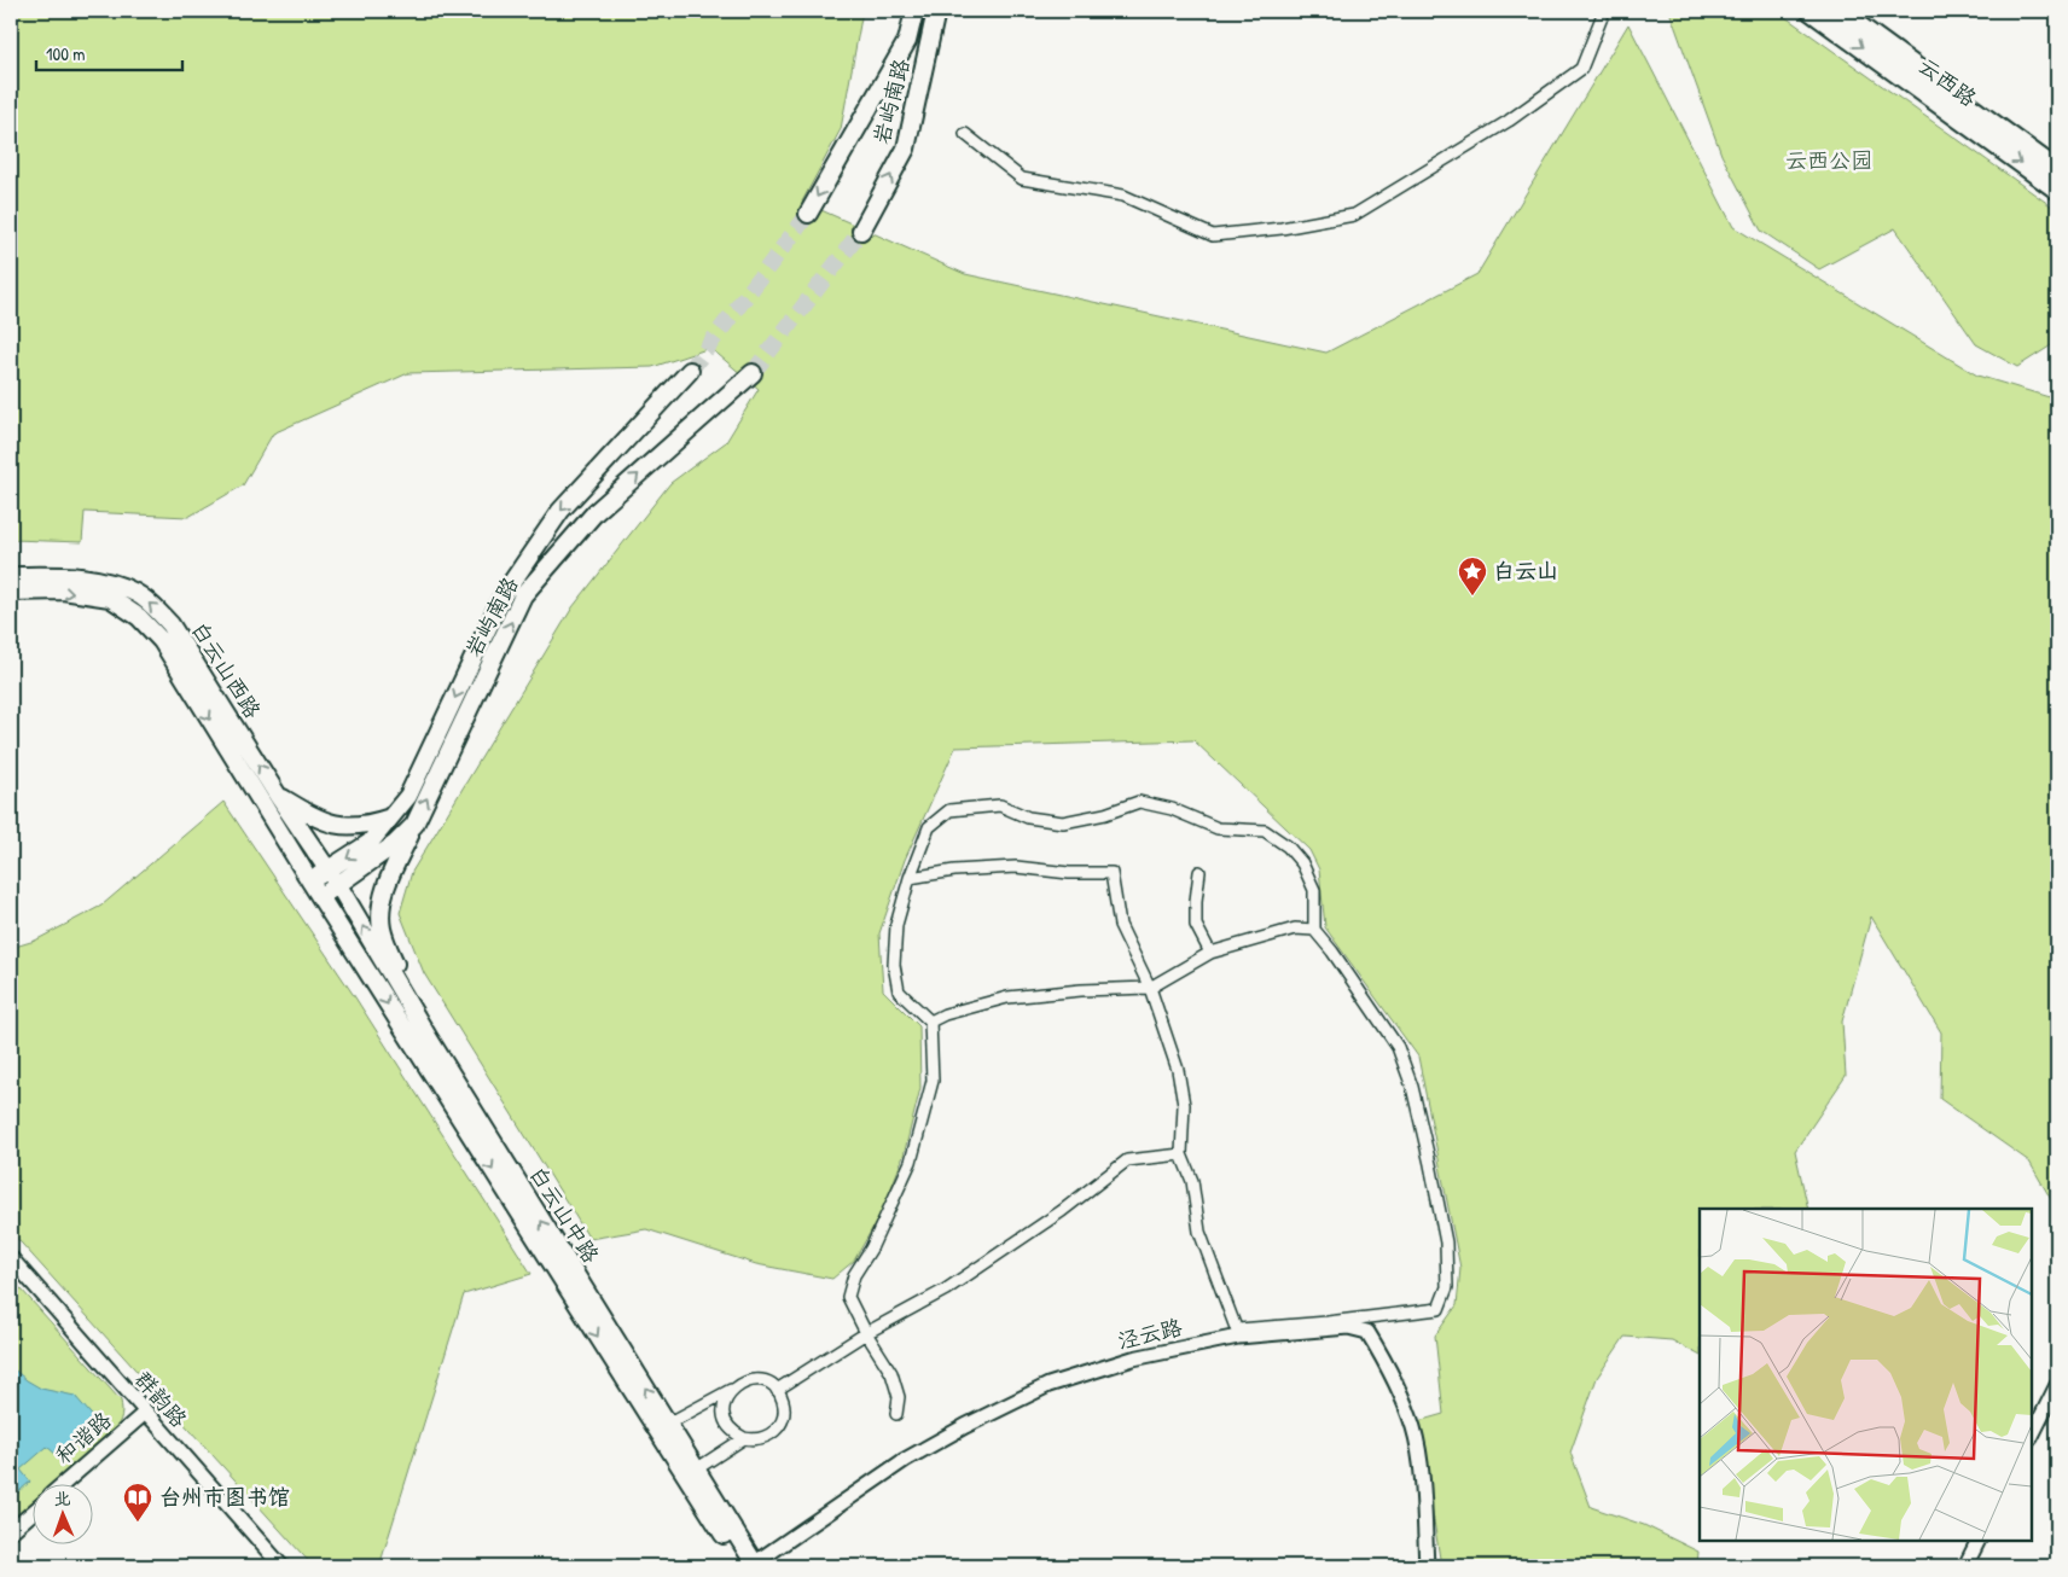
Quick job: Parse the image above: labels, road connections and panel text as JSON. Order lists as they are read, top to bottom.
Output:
{
  "streets": {
    "main road": [
      "云西路",
      "岩屿南路",
      "白云山西路",
      "白云山中路"
    ],
    "street": ["泾云路", "群韵路", "和谐路"]
  },
  "crossings": [
    ["岩屿南路", "白云山西路"],
    ["岩屿南路", "白云山中路"],
    ["白云山西路", "白云山中路"],
    ["白云山中路", "泾云路"],
    ["群韵路", "和谐路"]
  ],
  "parks": ["云西公园"],
  "places": {
    "place": ["白云山"],
    "library": ["台州市图书馆"]
  },
  "scale_bar": "100 m",
  "north": "top"
}
